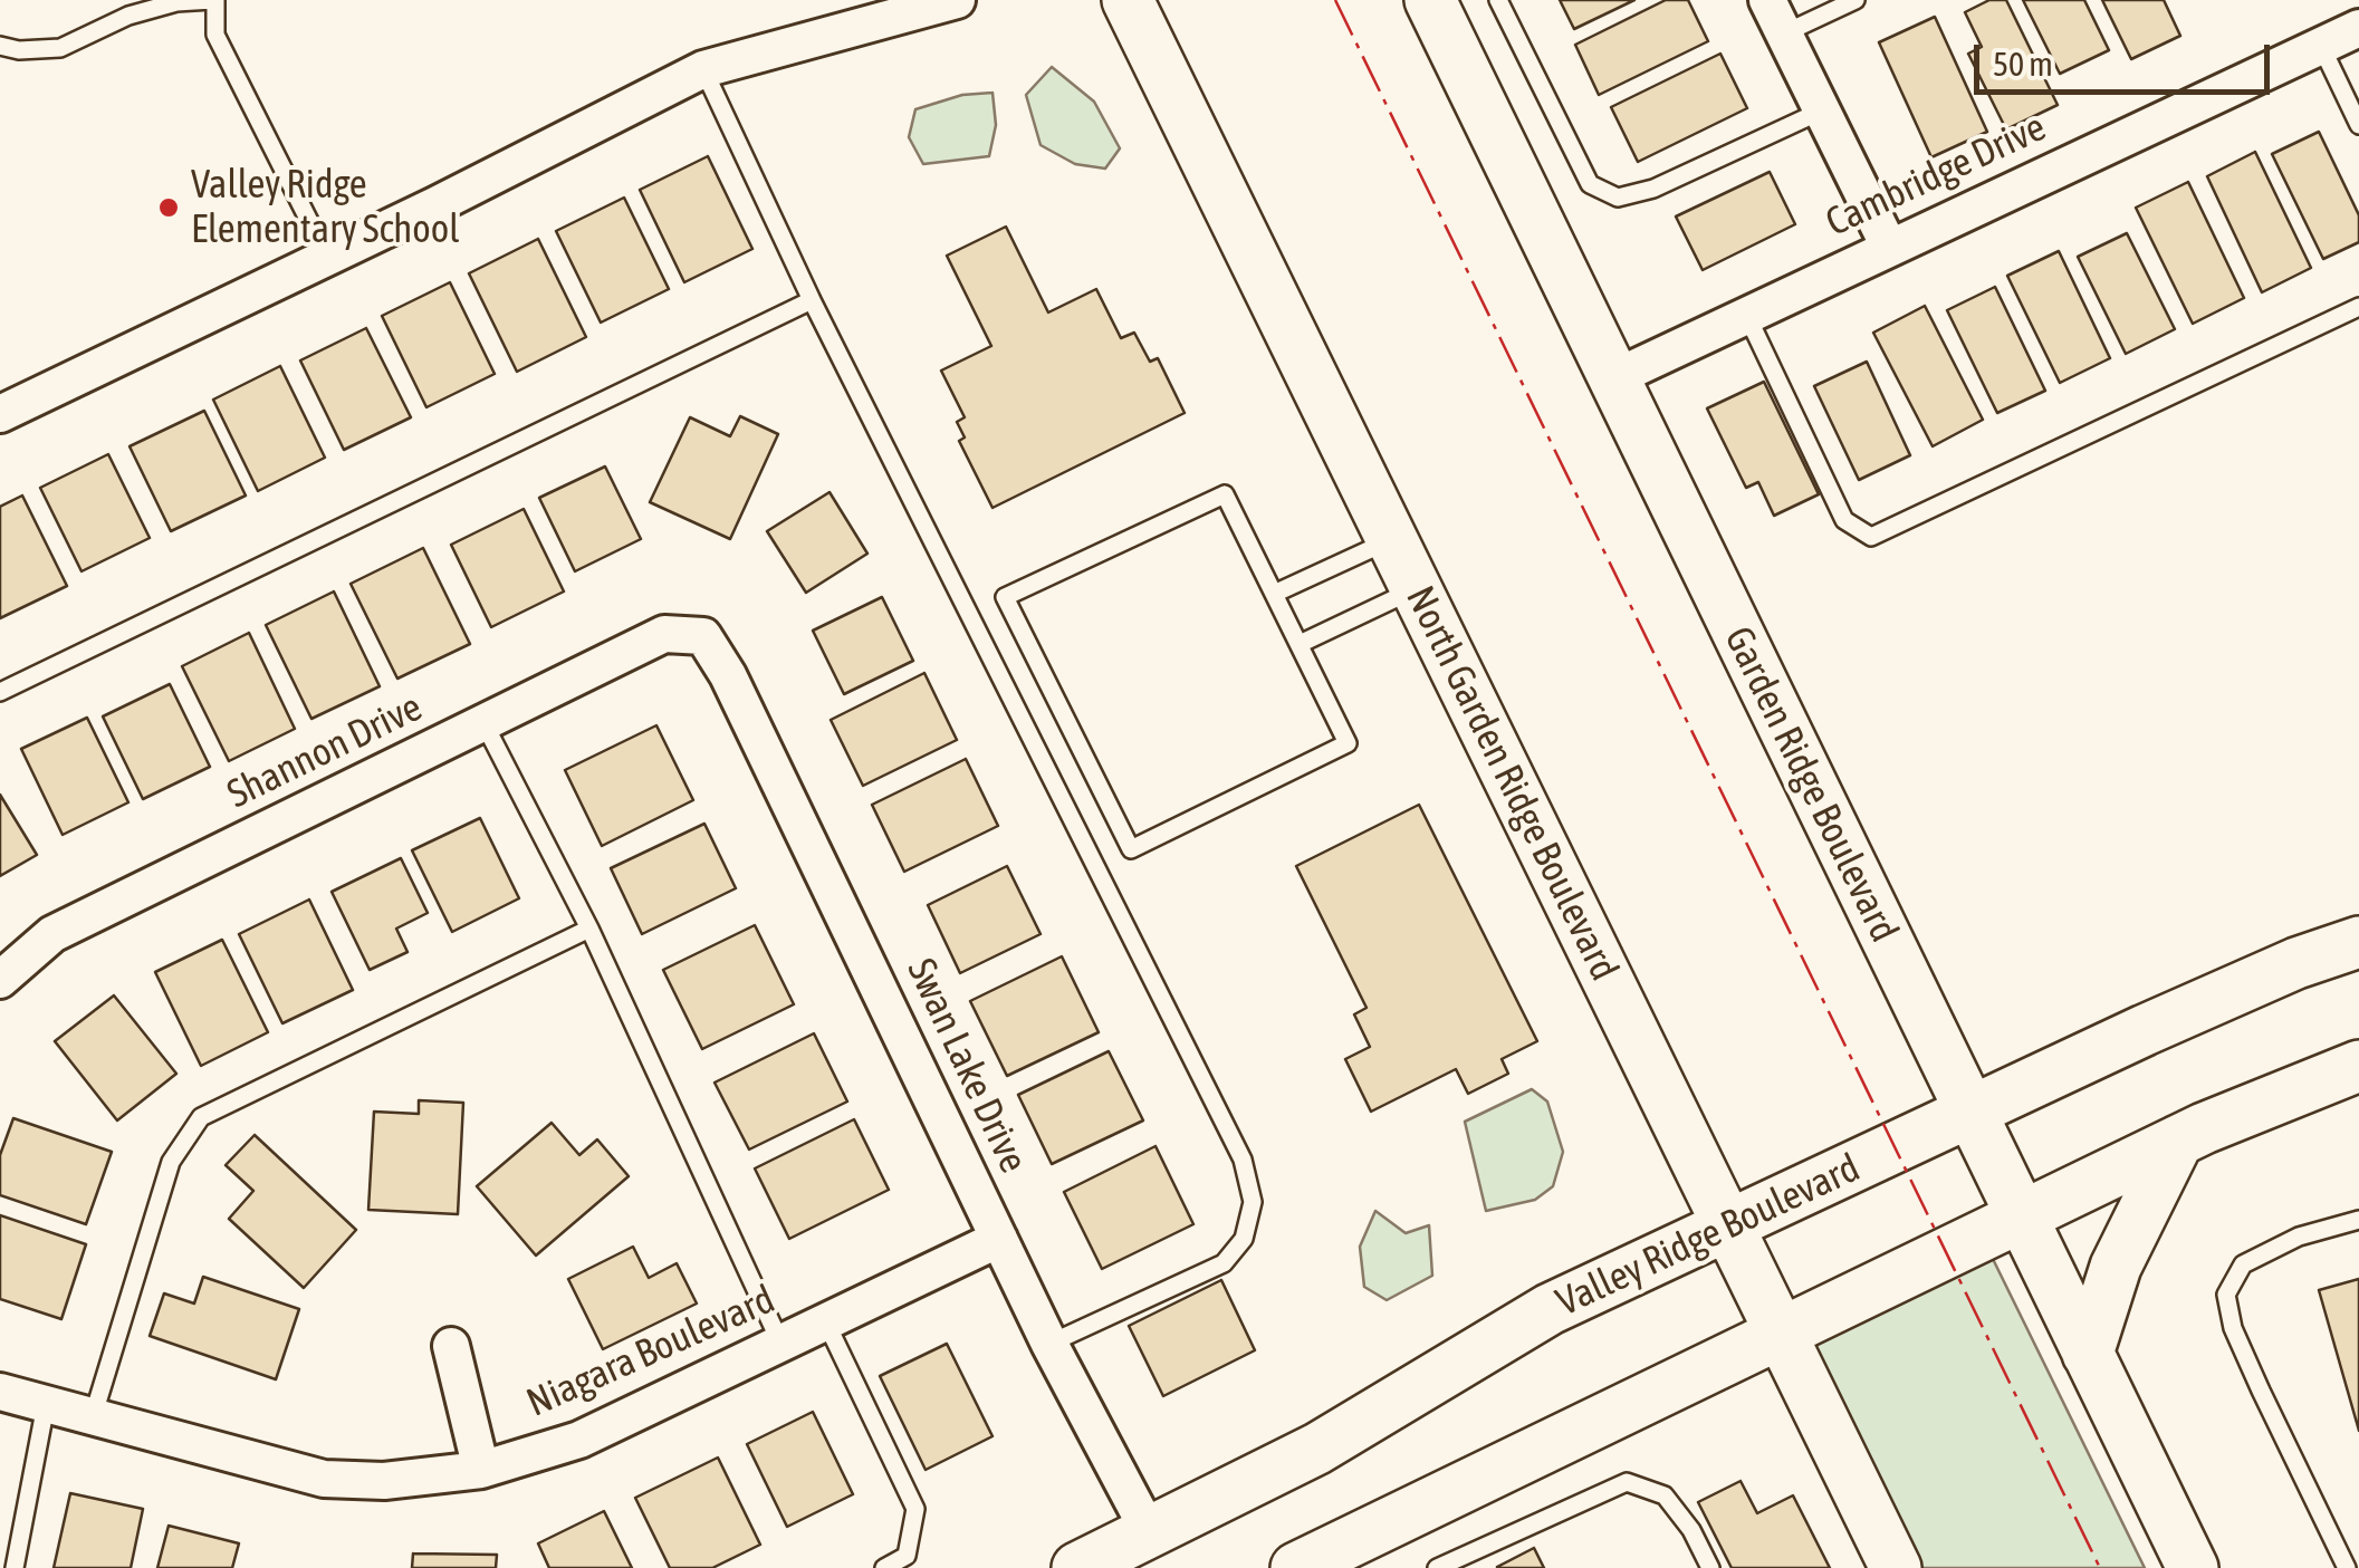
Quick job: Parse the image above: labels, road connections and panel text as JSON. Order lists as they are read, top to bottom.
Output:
{
  "streets": {
    "main road": ["North Garden Ridge Boulevard", "Garden Ridge Boulevard", "Valley Ridge Boulevard"],
    "street": [
      "Cambridge Drive",
      "Shannon Drive",
      "Swan Lake Drive",
      "Niagara Boulevard"
    ]
  },
  "crossings": [
    ["Cambridge Drive", "Garden Ridge Boulevard"],
    ["Shannon Drive", "Swan Lake Drive"],
    ["North Garden Ridge Boulevard", "Valley Ridge Boulevard"],
    ["Garden Ridge Boulevard", "Valley Ridge Boulevard"],
    ["Swan Lake Drive", "Valley Ridge Boulevard"],
    ["Swan Lake Drive", "Niagara Boulevard"]
  ],
  "places": ["Valley Ridge Elementary School"],
  "scale_bar": "50 m"
}
